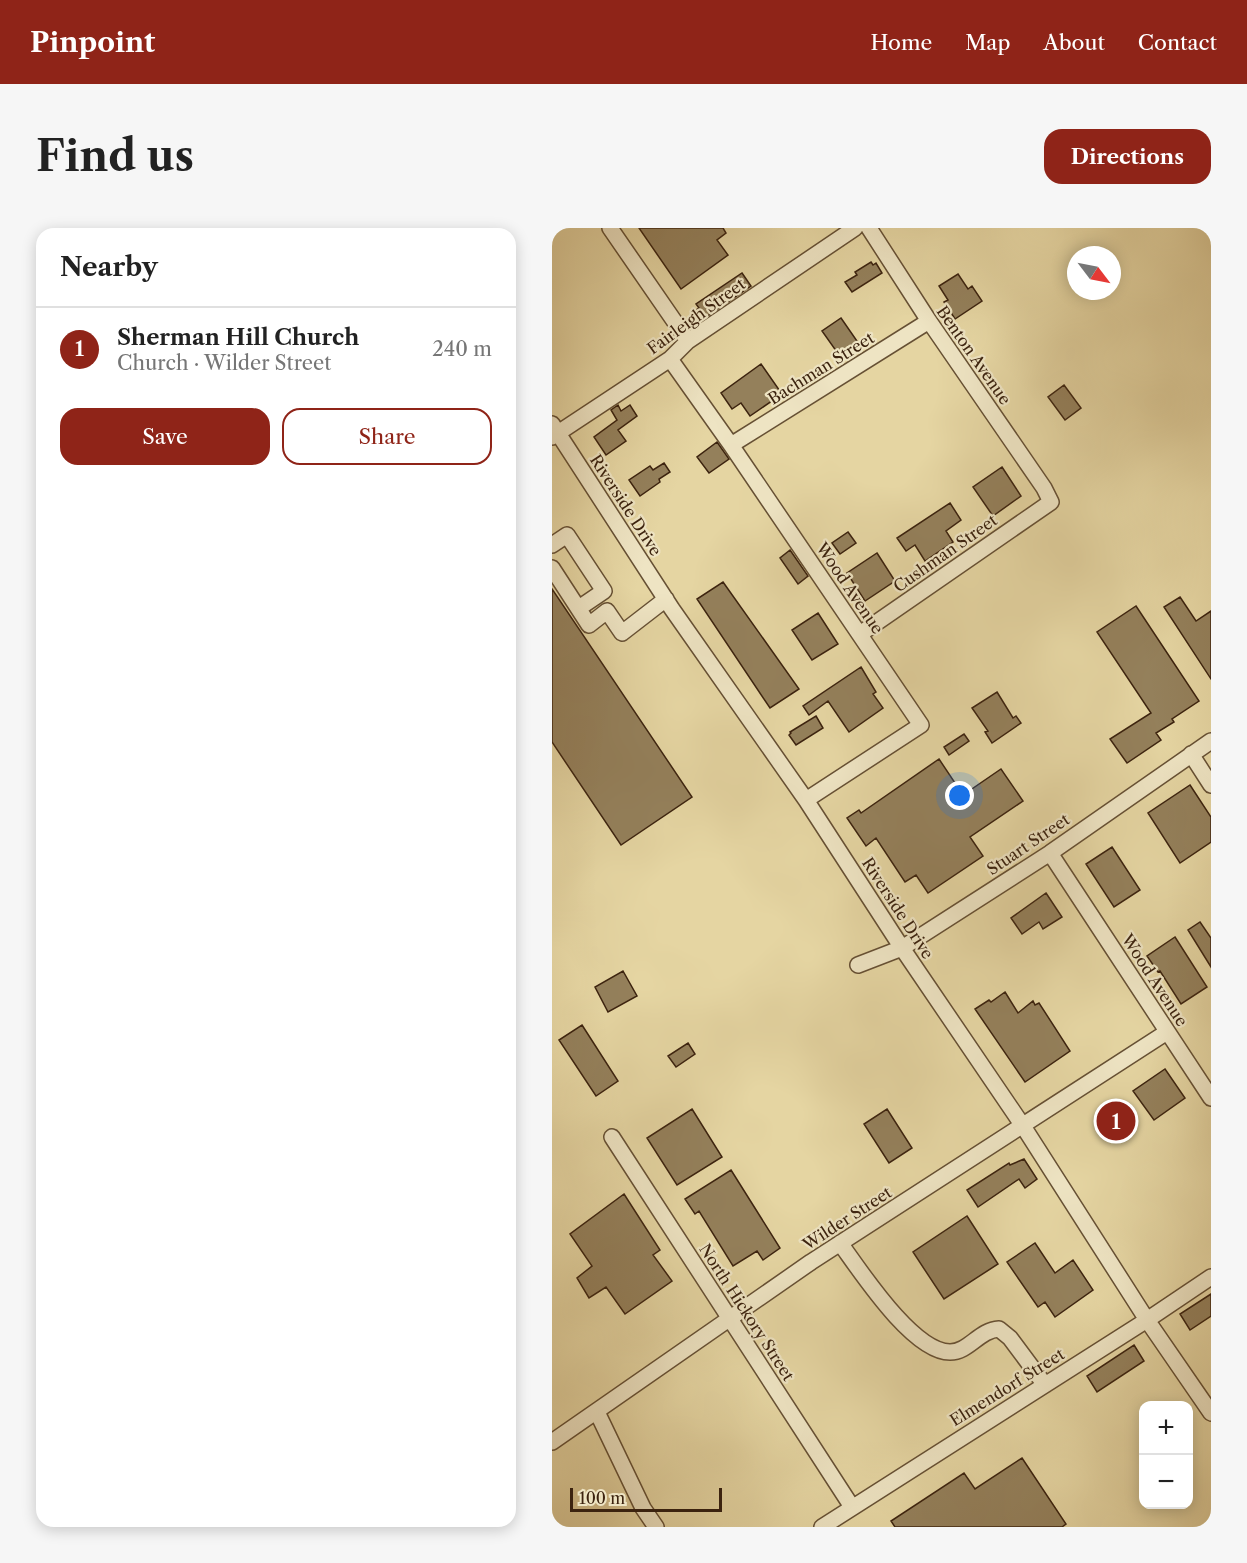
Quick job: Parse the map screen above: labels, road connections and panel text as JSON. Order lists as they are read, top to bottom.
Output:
{
  "streets": {
    "street": [
      "Fairleigh Street",
      "Benton Avenue",
      "Bachman Street",
      "Riverside Drive",
      "Cushman Street",
      "Wood Avenue",
      "Stuart Street",
      "Wilder Street",
      "North Hickory Street",
      "Elmendorf Street"
    ]
  },
  "crossings": [
    ["Fairleigh Street", "Riverside Drive"],
    ["Fairleigh Street", "Wood Avenue"],
    ["Benton Avenue", "Bachman Street"],
    ["Benton Avenue", "Cushman Street"],
    ["Bachman Street", "Wood Avenue"],
    ["Riverside Drive", "Wood Avenue"],
    ["Riverside Drive", "Stuart Street"],
    ["Riverside Drive", "Wilder Street"],
    ["Riverside Drive", "Elmendorf Street"],
    ["Cushman Street", "Wood Avenue"],
    ["Wood Avenue", "Stuart Street"],
    ["Wood Avenue", "Wilder Street"],
    ["Wilder Street", "North Hickory Street"],
    ["North Hickory Street", "Elmendorf Street"]
  ],
  "scale_bar": "100 m",
  "north": "bottom right",
  "page": {
    "header": "Pinpoint",
    "nav": [
      "Home",
      "Map",
      "About",
      "Contact"
    ],
    "buttons": [
      "Directions",
      ["Save", "Share"]
    ],
    "title": "Find us",
    "heading": "Nearby",
    "list": [
      {
        "mark": "1",
        "name": "Sherman Hill Church",
        "note": "Church · Wilder Street",
        "value": "240 m"
      }
    ],
    "pins": "1",
    "map_buttons": ["+", "−"],
    "scale": "100 m"
  }
}
